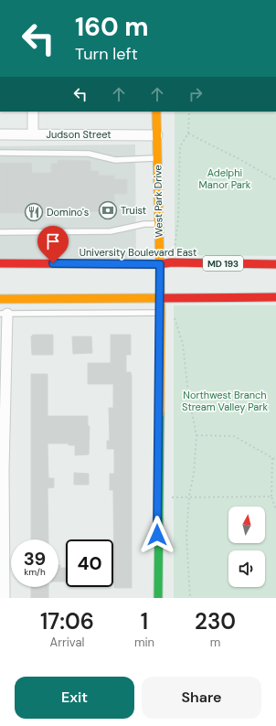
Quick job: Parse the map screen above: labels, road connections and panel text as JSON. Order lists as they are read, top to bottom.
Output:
{
  "streets": {
    "main road": ["West Park Drive", "University Boulevard East", "MD 193"],
    "street": ["Judson Street"]
  },
  "crossings": [
    ["Judson Street", "West Park Drive"],
    ["West Park Drive", "University Boulevard East"]
  ],
  "parks": ["Adelphi Manor Park", "Northwest Branch Stream Valley Park"],
  "places": {
    "bank": ["Truist"],
    "restaurant": ["Domino's"]
  },
  "north": "top",
  "page": {
    "turn": ["160 m", "Turn left"],
    "speed": "39 km/h",
    "limit": "40",
    "eta": [
      "17:06",
      "Arrival",
      "1",
      "min",
      "230",
      "m"
    ],
    "buttons": ["Exit", "Share"]
  }
}
